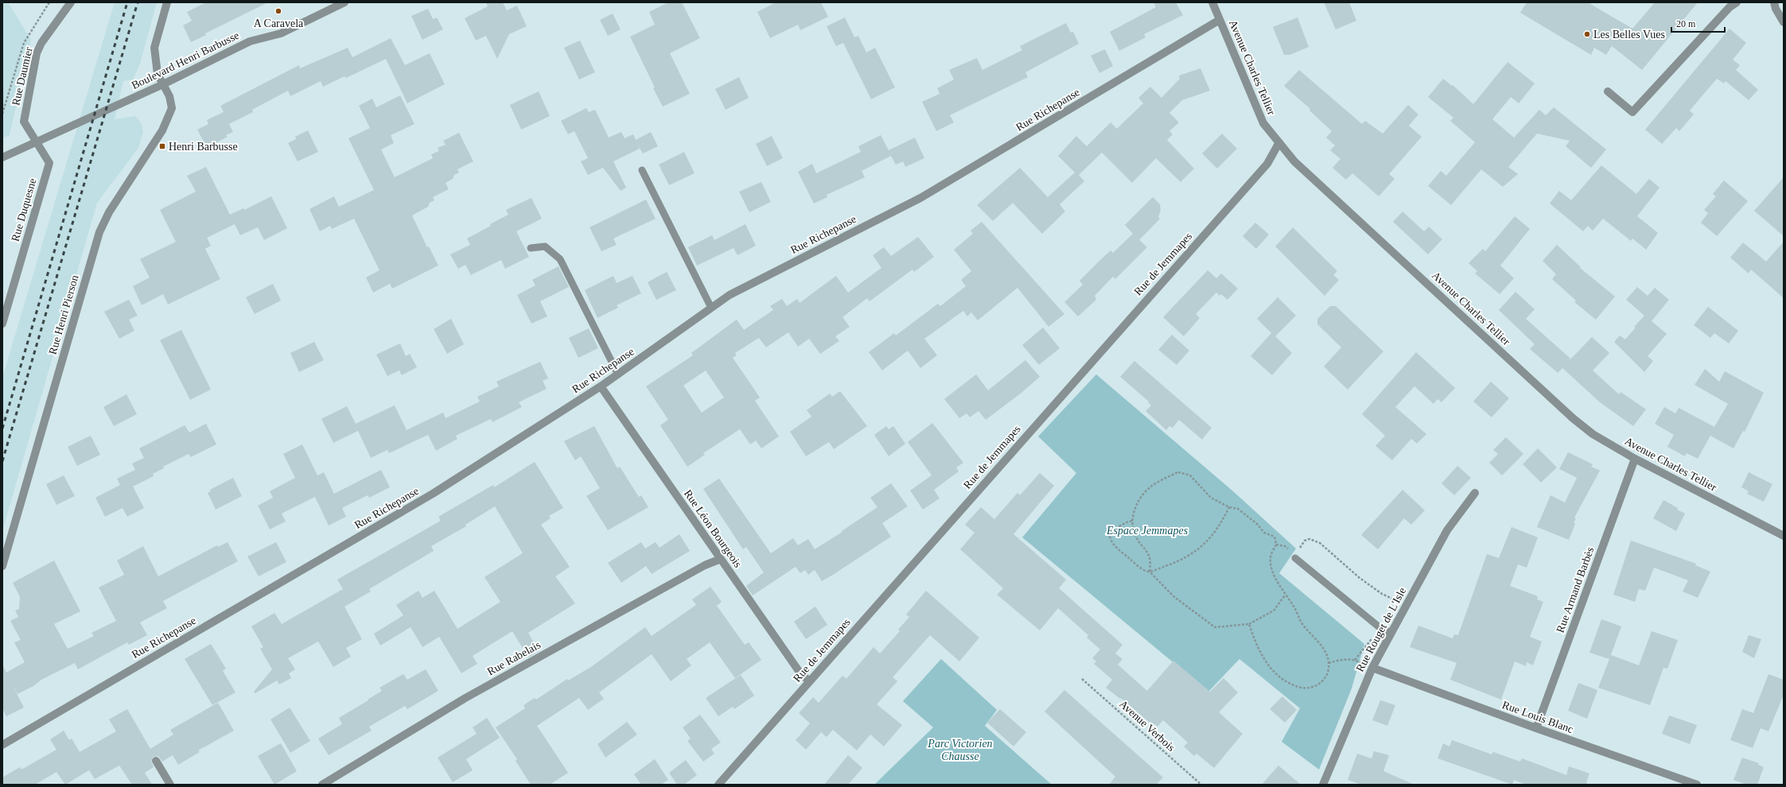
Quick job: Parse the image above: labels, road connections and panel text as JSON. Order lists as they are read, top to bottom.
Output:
{
  "streets": {
    "street": [
      "Boulevard Henri Barbusse",
      "Avenue Charles Tellier",
      "Rue Daumier",
      "Rue Richepanse",
      "Rue Duquesne",
      "Rue de Jemmapes",
      "Rue Henri Pierson",
      "Rue Léon Bourgeois",
      "Rue Armand Barbès",
      "Rue Rouget de L'Isle",
      "Rue Rabelais",
      "Rue Louis Blanc"
    ],
    "path": ["Avenue Verbois"]
  },
  "crossings": [
    ["Boulevard Henri Barbusse", "Rue Daumier"],
    ["Boulevard Henri Barbusse", "Rue Duquesne"],
    ["Boulevard Henri Barbusse", "Rue Henri Pierson"],
    ["Avenue Charles Tellier", "Rue Richepanse"],
    ["Avenue Charles Tellier", "Rue de Jemmapes"],
    ["Avenue Charles Tellier", "Rue Armand Barbès"],
    ["Rue Daumier", "Rue Duquesne"],
    ["Rue Richepanse", "Rue Léon Bourgeois"],
    ["Rue de Jemmapes", "Rue Léon Bourgeois"],
    ["Rue Léon Bourgeois", "Rue Rabelais"],
    ["Rue Armand Barbès", "Rue Louis Blanc"],
    ["Rue Rouget de L'Isle", "Rue Louis Blanc"]
  ],
  "parks": ["Espace Jemmapes", "Parc Victorien Chausse"],
  "places": {
    "other": ["A Caravela", "Les Belles Vues"],
    "transit": ["Henri Barbusse"]
  },
  "scale_bar": "20 m"
}
